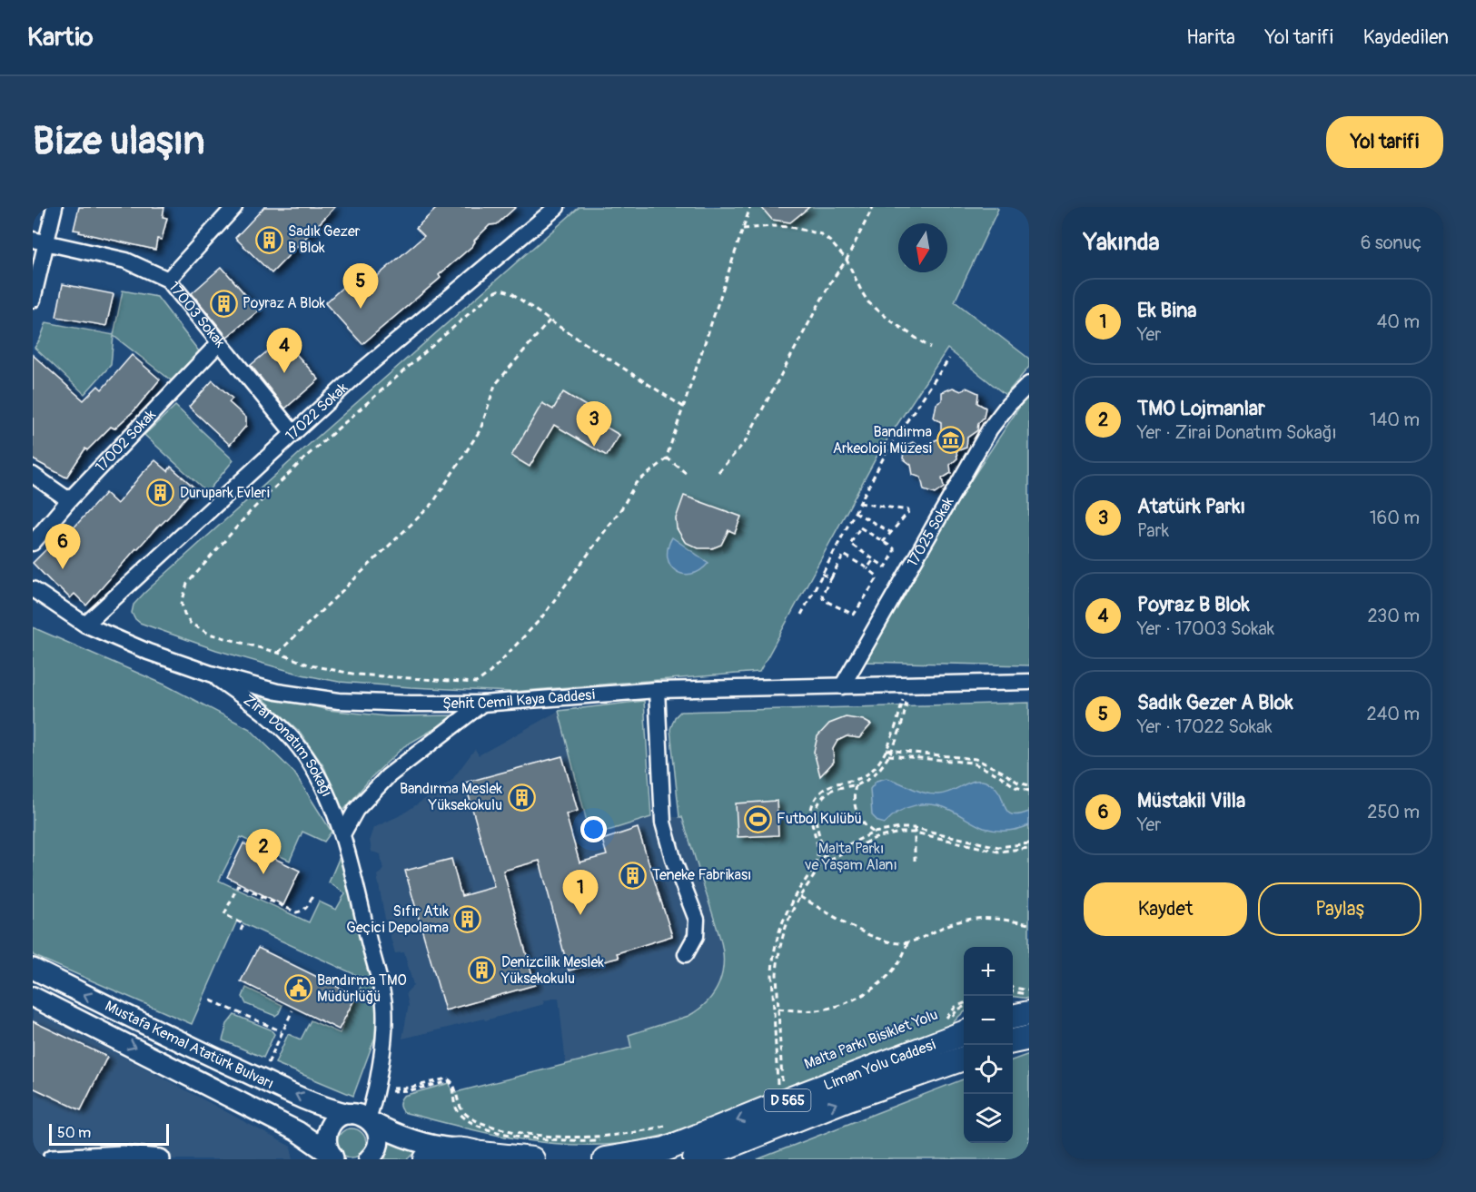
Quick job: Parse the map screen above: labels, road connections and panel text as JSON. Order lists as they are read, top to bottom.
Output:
{
  "streets": {
    "highway": ["Liman Yolu Caddesi", "D 565"],
    "main road": ["Mustafa Kemal Atatürk Bulvarı"],
    "street": [
      "17003 Sokak",
      "17022 Sokak",
      "17002 Sokak",
      "17025 Sokak",
      "Şehit Cemil Kaya Caddesi",
      "Zirai Donatım Sokağı"
    ]
  },
  "crossings": [
    ["17003 Sokak", "17022 Sokak"],
    ["17003 Sokak", "17002 Sokak"],
    ["17022 Sokak", "Şehit Cemil Kaya Caddesi"],
    ["17025 Sokak", "Şehit Cemil Kaya Caddesi"],
    ["Şehit Cemil Kaya Caddesi", "Zirai Donatım Sokağı"],
    ["Zirai Donatım Sokağı", "Mustafa Kemal Atatürk Bulvarı"]
  ],
  "parks": ["Malta Parkı ve Yaşam Alanı"],
  "places": {
    "building": [
      "Sadık Gezer B Blok",
      "Poyraz A Blok",
      "Durupark Evleri",
      "Bandırma Meslek Yüksekokulu",
      "Teneke Fabrikası",
      "Sıfır Atık Geçici Depolama",
      "Denizcilik Meslek Yüksekokulu"
    ],
    "museum": ["Bandırma Arkeoloji Müzesi"],
    "sports": ["Futbol Kulübü"],
    "public building": ["Bandırma TMO Müdürlüğü"]
  },
  "scale_bar": "50 m",
  "north": "bottom",
  "page": {
    "header": "Kartio",
    "nav": ["Harita", "Yol tarifi", "Kaydedilen"],
    "buttons": [
      "Yol tarifi",
      ["Kaydet", "Paylaş"]
    ],
    "title": "Bize ulaşın",
    "heading": ["Yakında", "6 sonuç"],
    "pins": [
      "5",
      "4",
      "3",
      "6",
      "2",
      "1"
    ],
    "list": [
      {
        "mark": "1",
        "name": "Ek Bina",
        "note": "Yer",
        "value": "40 m"
      },
      {
        "mark": "2",
        "name": "TMO Lojmanlar",
        "note": "Yer · Zirai Donatım Sokağı",
        "value": "140 m"
      },
      {
        "mark": "3",
        "name": "Atatürk Parkı",
        "note": "Park",
        "value": "160 m"
      },
      {
        "mark": "4",
        "name": "Poyraz B Blok",
        "note": "Yer · 17003 Sokak",
        "value": "230 m"
      },
      {
        "mark": "5",
        "name": "Sadık Gezer A Blok",
        "note": "Yer · 17022 Sokak",
        "value": "240 m"
      },
      {
        "mark": "6",
        "name": "Müstakil Villa",
        "note": "Yer",
        "value": "250 m"
      }
    ],
    "map_buttons": ["+", "−"],
    "scale": "50 m"
  }
}
